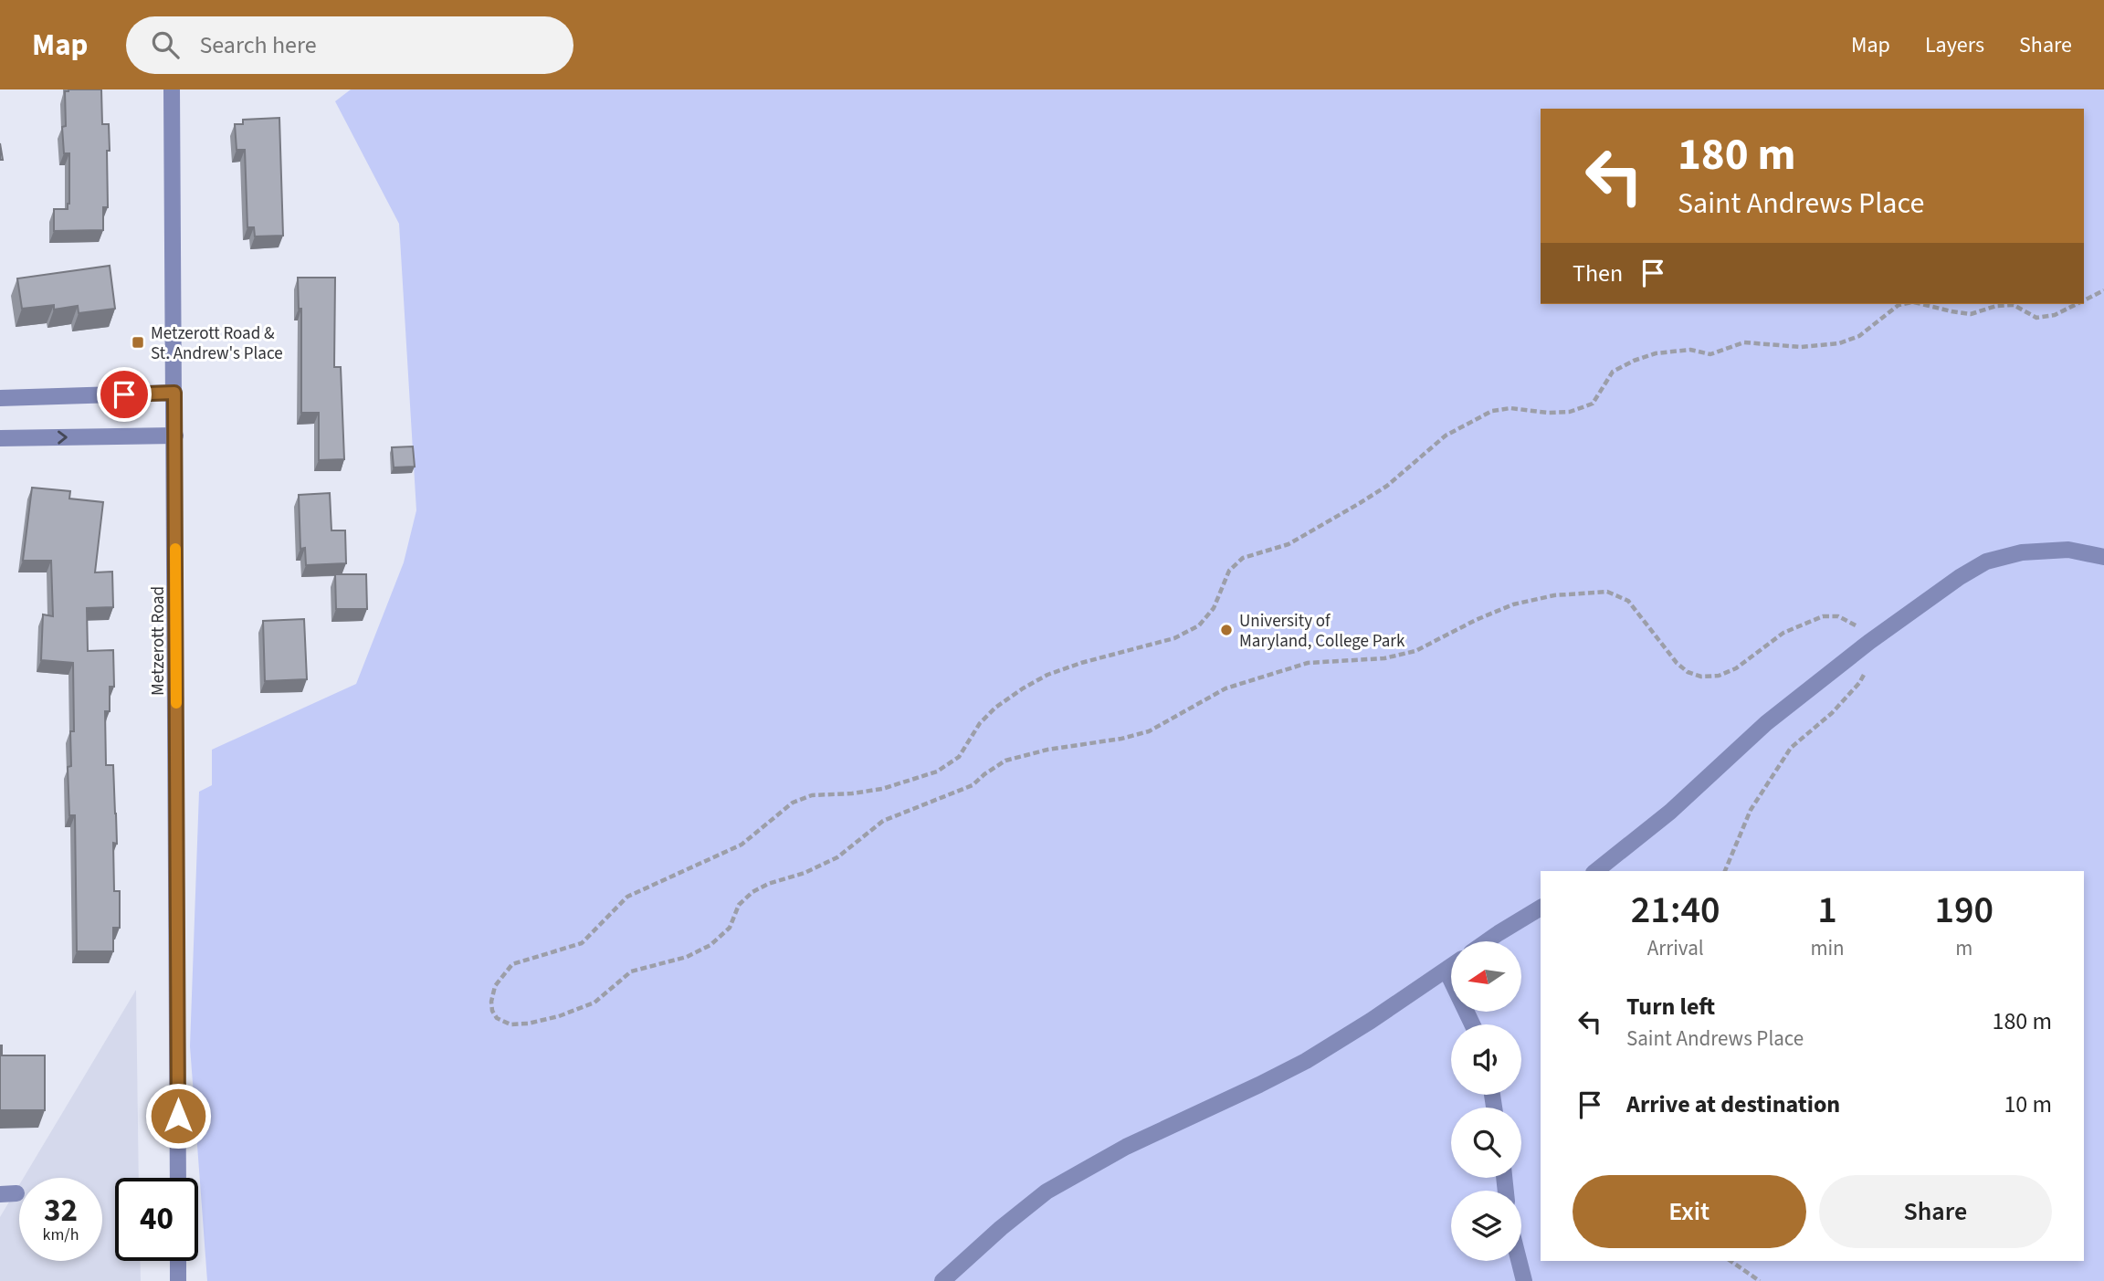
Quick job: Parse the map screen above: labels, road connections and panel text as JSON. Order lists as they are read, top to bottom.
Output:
{
  "streets": {
    "street": ["Metzerott Road"]
  },
  "places": {
    "transit": ["Metzerott Road & St. Andrew's Place"],
    "other": ["University of Maryland, College Park"]
  },
  "north": "left",
  "page": {
    "header": "Map",
    "search": "Search here",
    "nav": ["Map", "Layers", "Share"],
    "turn": ["180 m", "Saint Andrews Place"],
    "then": "Then",
    "eta": [
      "21:40",
      "Arrival",
      "1",
      "min",
      "190",
      "m"
    ],
    "list": [
      {
        "name": "Turn left",
        "note": "Saint Andrews Place",
        "value": "180 m"
      },
      {
        "name": "Arrive at destination",
        "value": "10 m"
      }
    ],
    "buttons": ["Exit", "Share"],
    "speed": "32 km/h",
    "limit": "40"
  }
}
